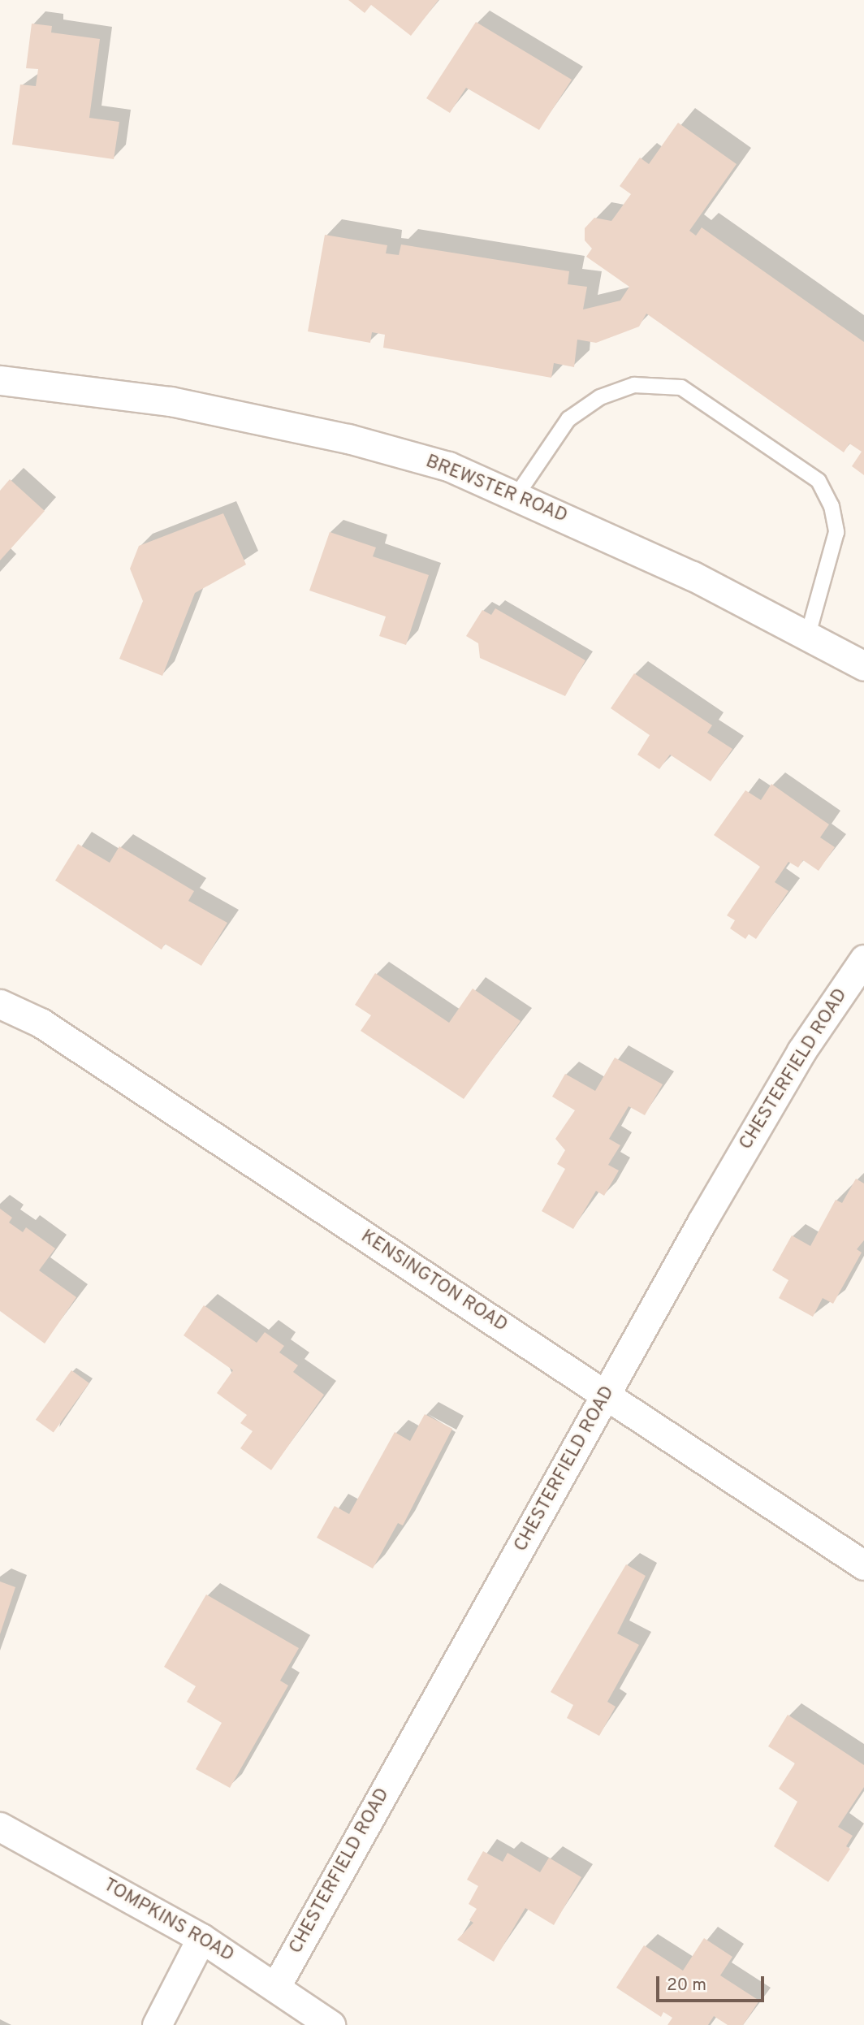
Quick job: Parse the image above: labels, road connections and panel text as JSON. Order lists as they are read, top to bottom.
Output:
{
  "streets": {
    "street": [
      "BREWSTER ROAD",
      "CHESTERFIELD ROAD",
      "KENSINGTON ROAD",
      "TOMPKINS ROAD"
    ]
  },
  "crossings": [
    ["CHESTERFIELD ROAD", "KENSINGTON ROAD"],
    ["CHESTERFIELD ROAD", "TOMPKINS ROAD"]
  ],
  "scale_bar": "20 m"
}
